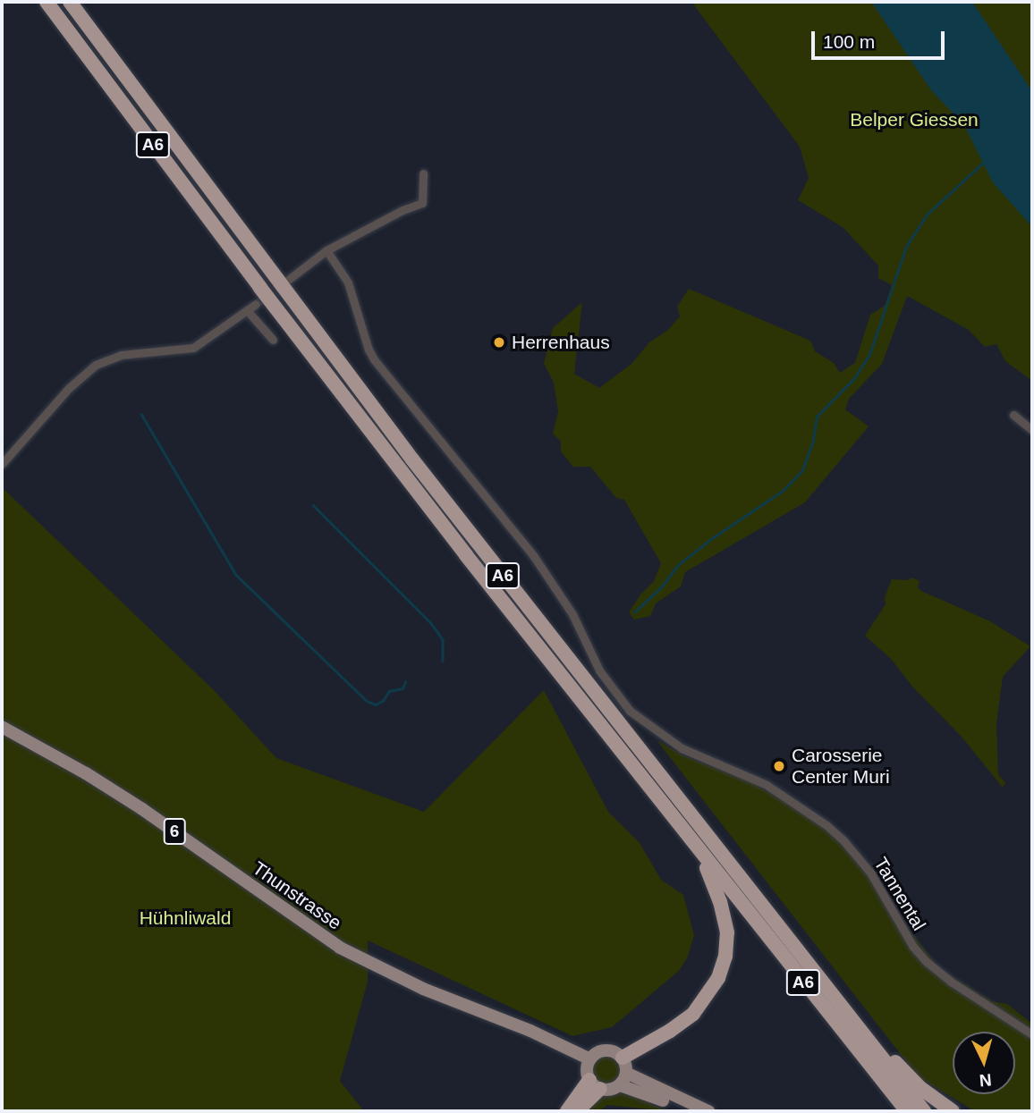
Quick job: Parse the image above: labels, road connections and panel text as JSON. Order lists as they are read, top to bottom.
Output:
{
  "streets": {
    "highway": ["A6"],
    "main road": ["6", "Thunstrasse"],
    "street": ["Tannental"]
  },
  "parks": ["Belper Giessen", "Hühnliwald"],
  "places": ["Herrenhaus", "Carosserie Center Muri"],
  "scale_bar": "100 m",
  "north": "bottom"
}
